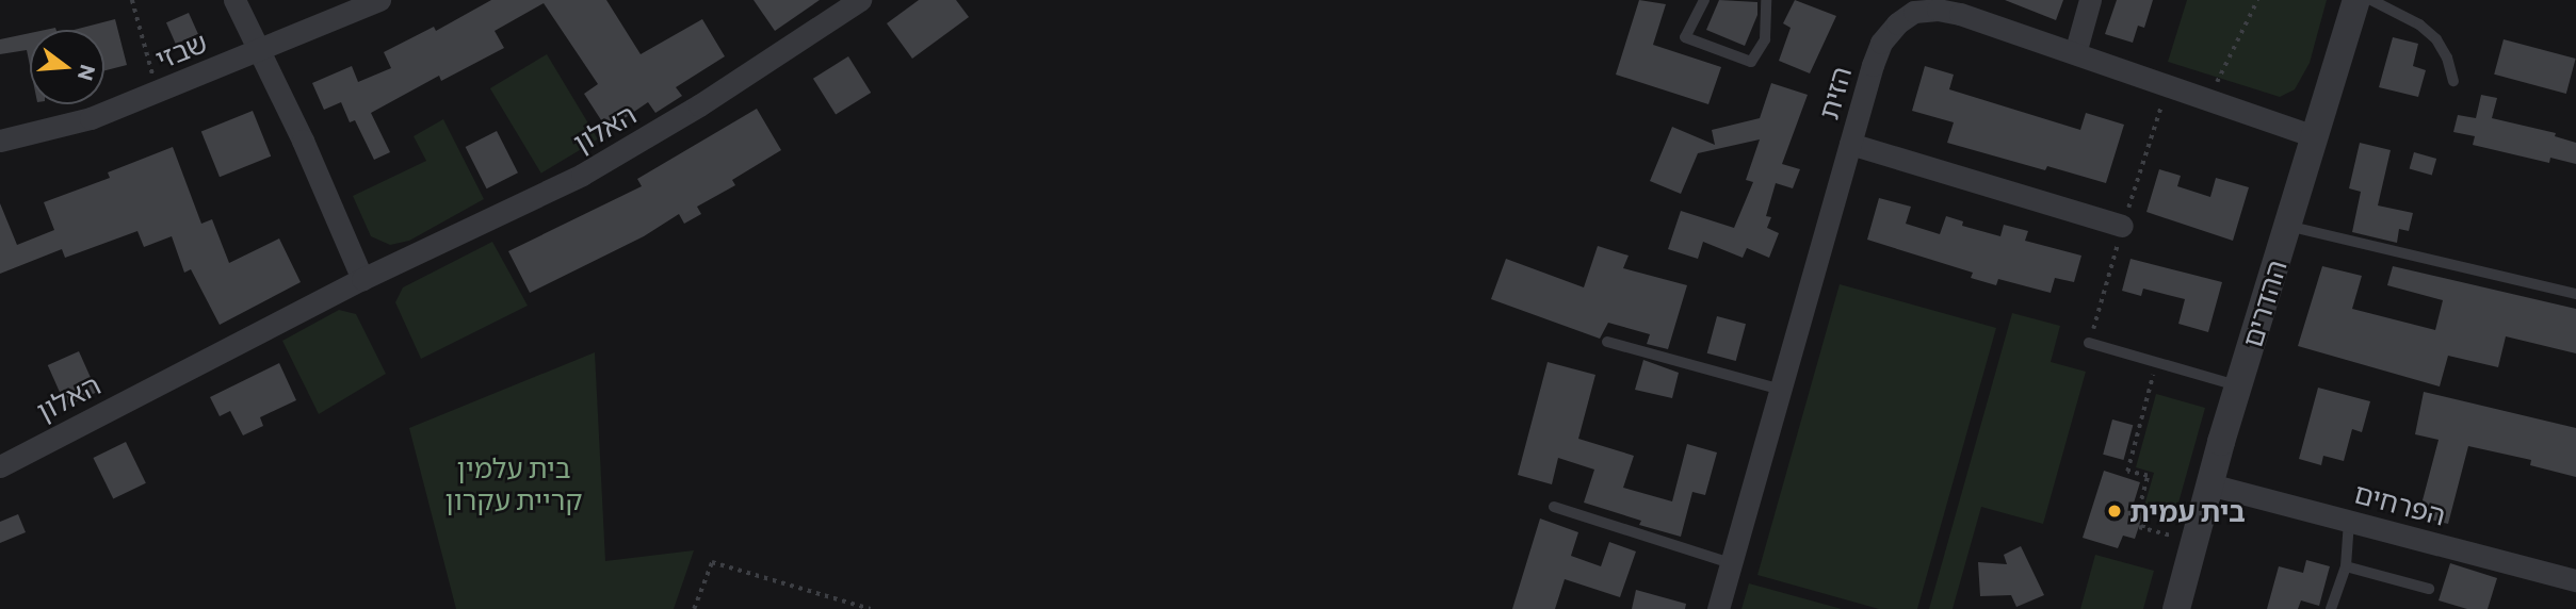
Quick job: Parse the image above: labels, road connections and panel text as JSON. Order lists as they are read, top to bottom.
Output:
{
  "streets": {
    "street": [
      "שבזי",
      "הזית",
      "האלון",
      "ההדרים",
      "הפרחים"
    ]
  },
  "crossings": [
    ["הזית", "ההדרים"],
    ["ההדרים", "הפרחים"]
  ],
  "parks": ["בית עלמין קריית עקרון"],
  "places": ["בית עמית"],
  "north": "right"
}
